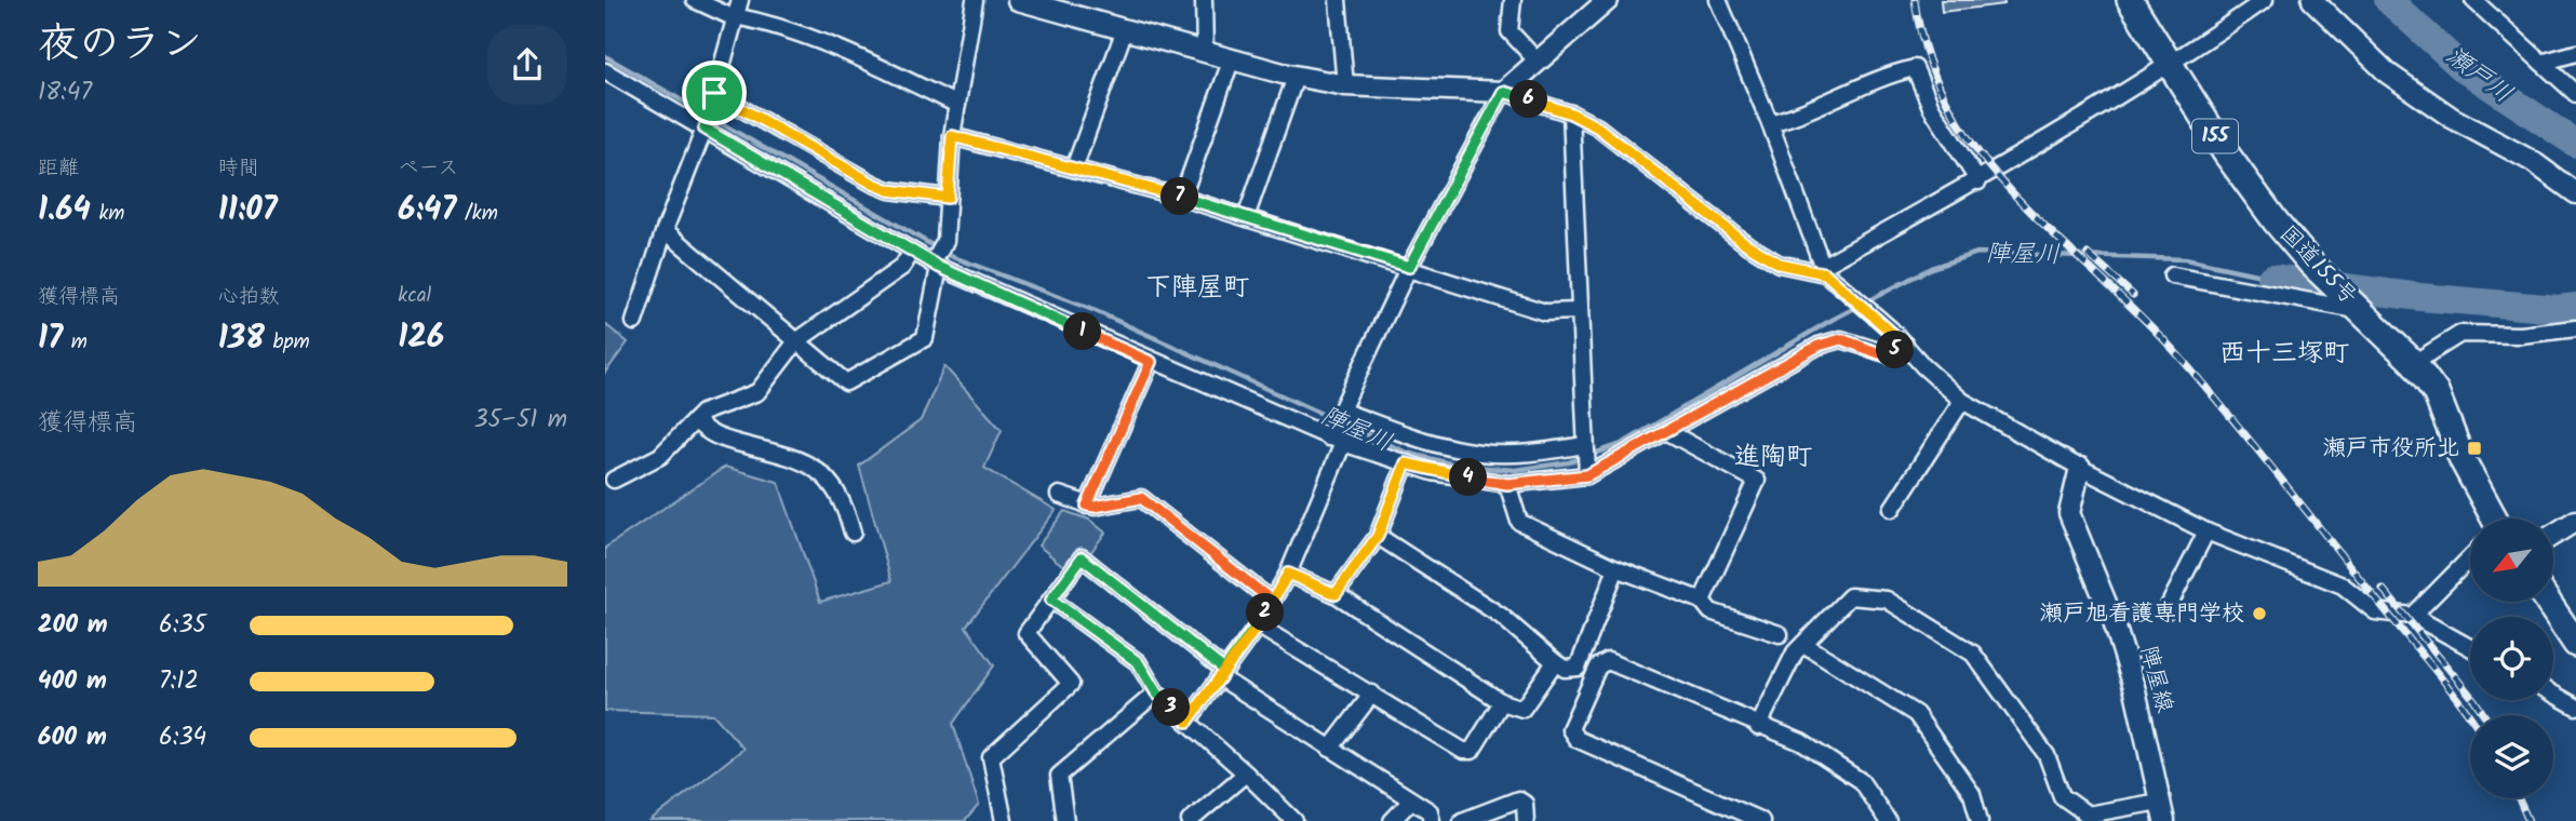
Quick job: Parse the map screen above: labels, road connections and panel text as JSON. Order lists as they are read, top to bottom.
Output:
{
  "streets": {
    "highway": ["155", "国道155号"],
    "street": ["陣屋線"]
  },
  "districts": ["下陣屋町", "西十三塚町", "進陶町"],
  "water": ["瀬戸川", "陣屋川"],
  "places": {
    "transit": ["瀬戸市役所北"],
    "other": ["瀬戸旭看護専門学校"]
  },
  "north": "bottom left",
  "page": {
    "heading": ["夜のラン", "18:47"],
    "pins": [
      "6",
      "7",
      "1",
      "5",
      "4",
      "2",
      "3"
    ],
    "stats": [
      ["距離", "1.64 km"],
      ["時間", "11:07"],
      ["ペース", "6:47 /km"],
      ["獲得標高", "17 m"],
      ["心拍数", "138 bpm"],
      ["kcal", "126"]
    ],
    "chart": ["獲得標高", "35–51 m"],
    "list": [
      {
        "name": "200 m",
        "note": "6:35"
      },
      {
        "name": "400 m",
        "note": "7:12"
      },
      {
        "name": "600 m",
        "note": "6:34"
      }
    ]
  }
}
